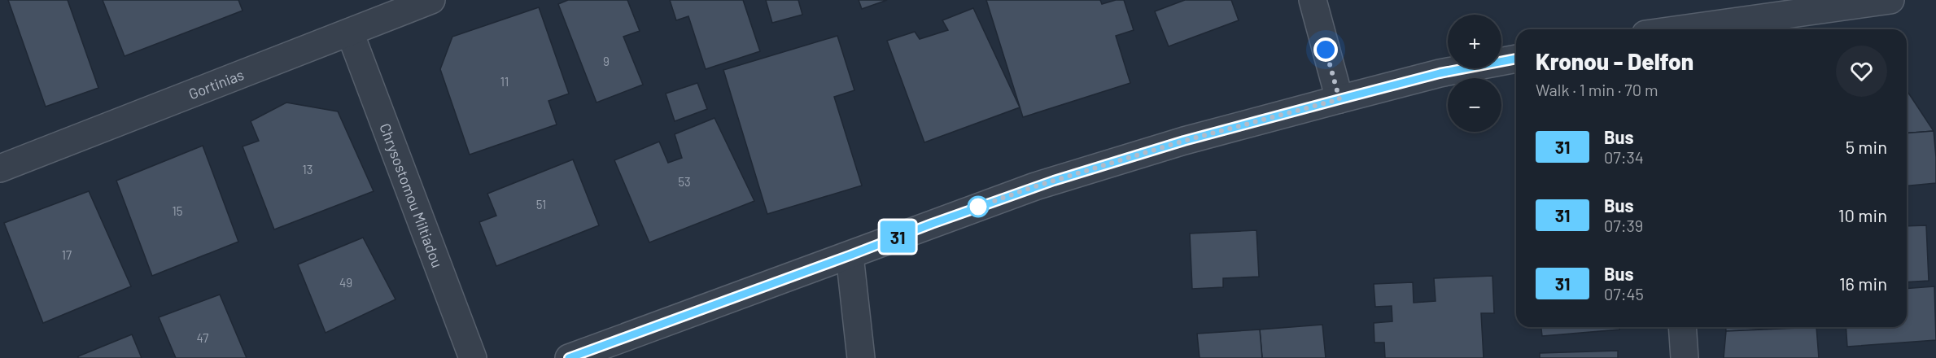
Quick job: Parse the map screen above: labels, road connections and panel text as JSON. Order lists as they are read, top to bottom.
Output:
{
  "streets": {
    "street": ["Gortinias", "Chrysostomou Miltiadou"]
  },
  "crossings": [
    ["Gortinias", "Chrysostomou Miltiadou"]
  ],
  "lines": ["bus line 31"],
  "house_numbers": [
    "9",
    "11",
    "13",
    "53",
    "51",
    "15",
    "17",
    "49",
    "47"
  ],
  "page": {
    "on_map": "31",
    "map_buttons": ["+", "−"],
    "heading": ["Kronou - Delfon", "Walk · 1 min · 70 m"],
    "list": [
      {
        "mark": "31",
        "name": "Bus",
        "note": "07:34",
        "value": "5 min"
      },
      {
        "mark": "31",
        "name": "Bus",
        "note": "07:39",
        "value": "10 min"
      },
      {
        "mark": "31",
        "name": "Bus",
        "note": "07:45",
        "value": "16 min"
      }
    ]
  }
}
